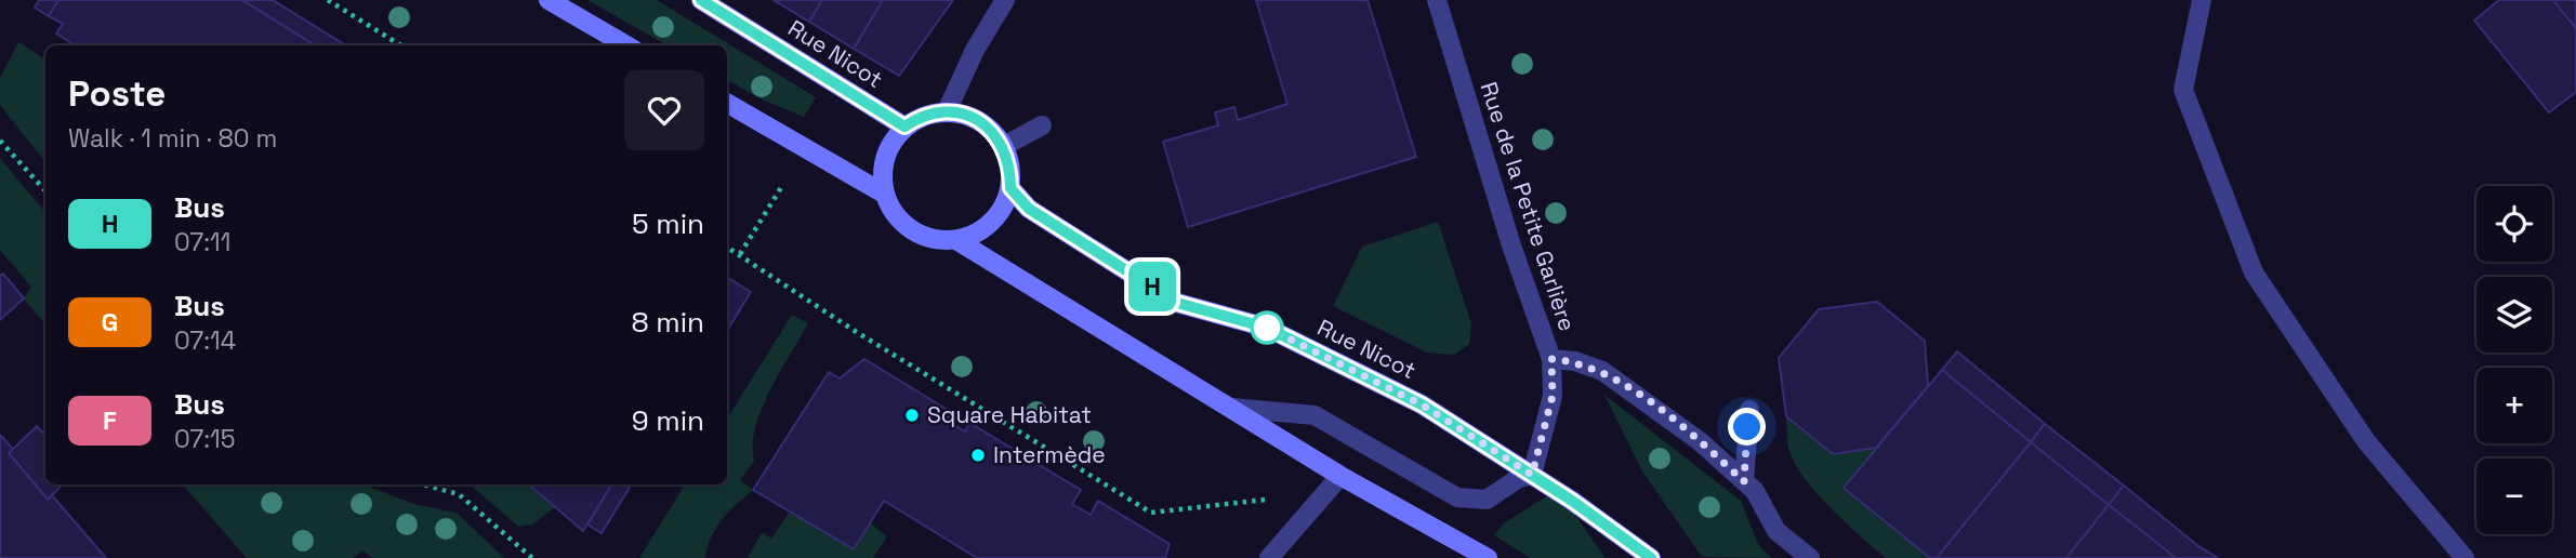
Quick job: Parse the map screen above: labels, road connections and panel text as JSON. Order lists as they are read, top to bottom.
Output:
{
  "streets": {
    "main road": ["Rue Nicot"],
    "street": ["Rue de la Petite Garlière"]
  },
  "crossings": [
    ["Rue Nicot", "Rue de la Petite Garlière"]
  ],
  "places": ["Square Habitat", "Intermède"],
  "lines": ["bus line H"],
  "page": {
    "on_map": "H",
    "heading": ["Poste", "Walk · 1 min · 80 m"],
    "list": [
      {
        "mark": "H",
        "name": "Bus",
        "note": "07:11",
        "value": "5 min"
      },
      {
        "mark": "G",
        "name": "Bus",
        "note": "07:14",
        "value": "8 min"
      },
      {
        "mark": "F",
        "name": "Bus",
        "note": "07:15",
        "value": "9 min"
      }
    ],
    "map_buttons": ["+", "−"]
  }
}
